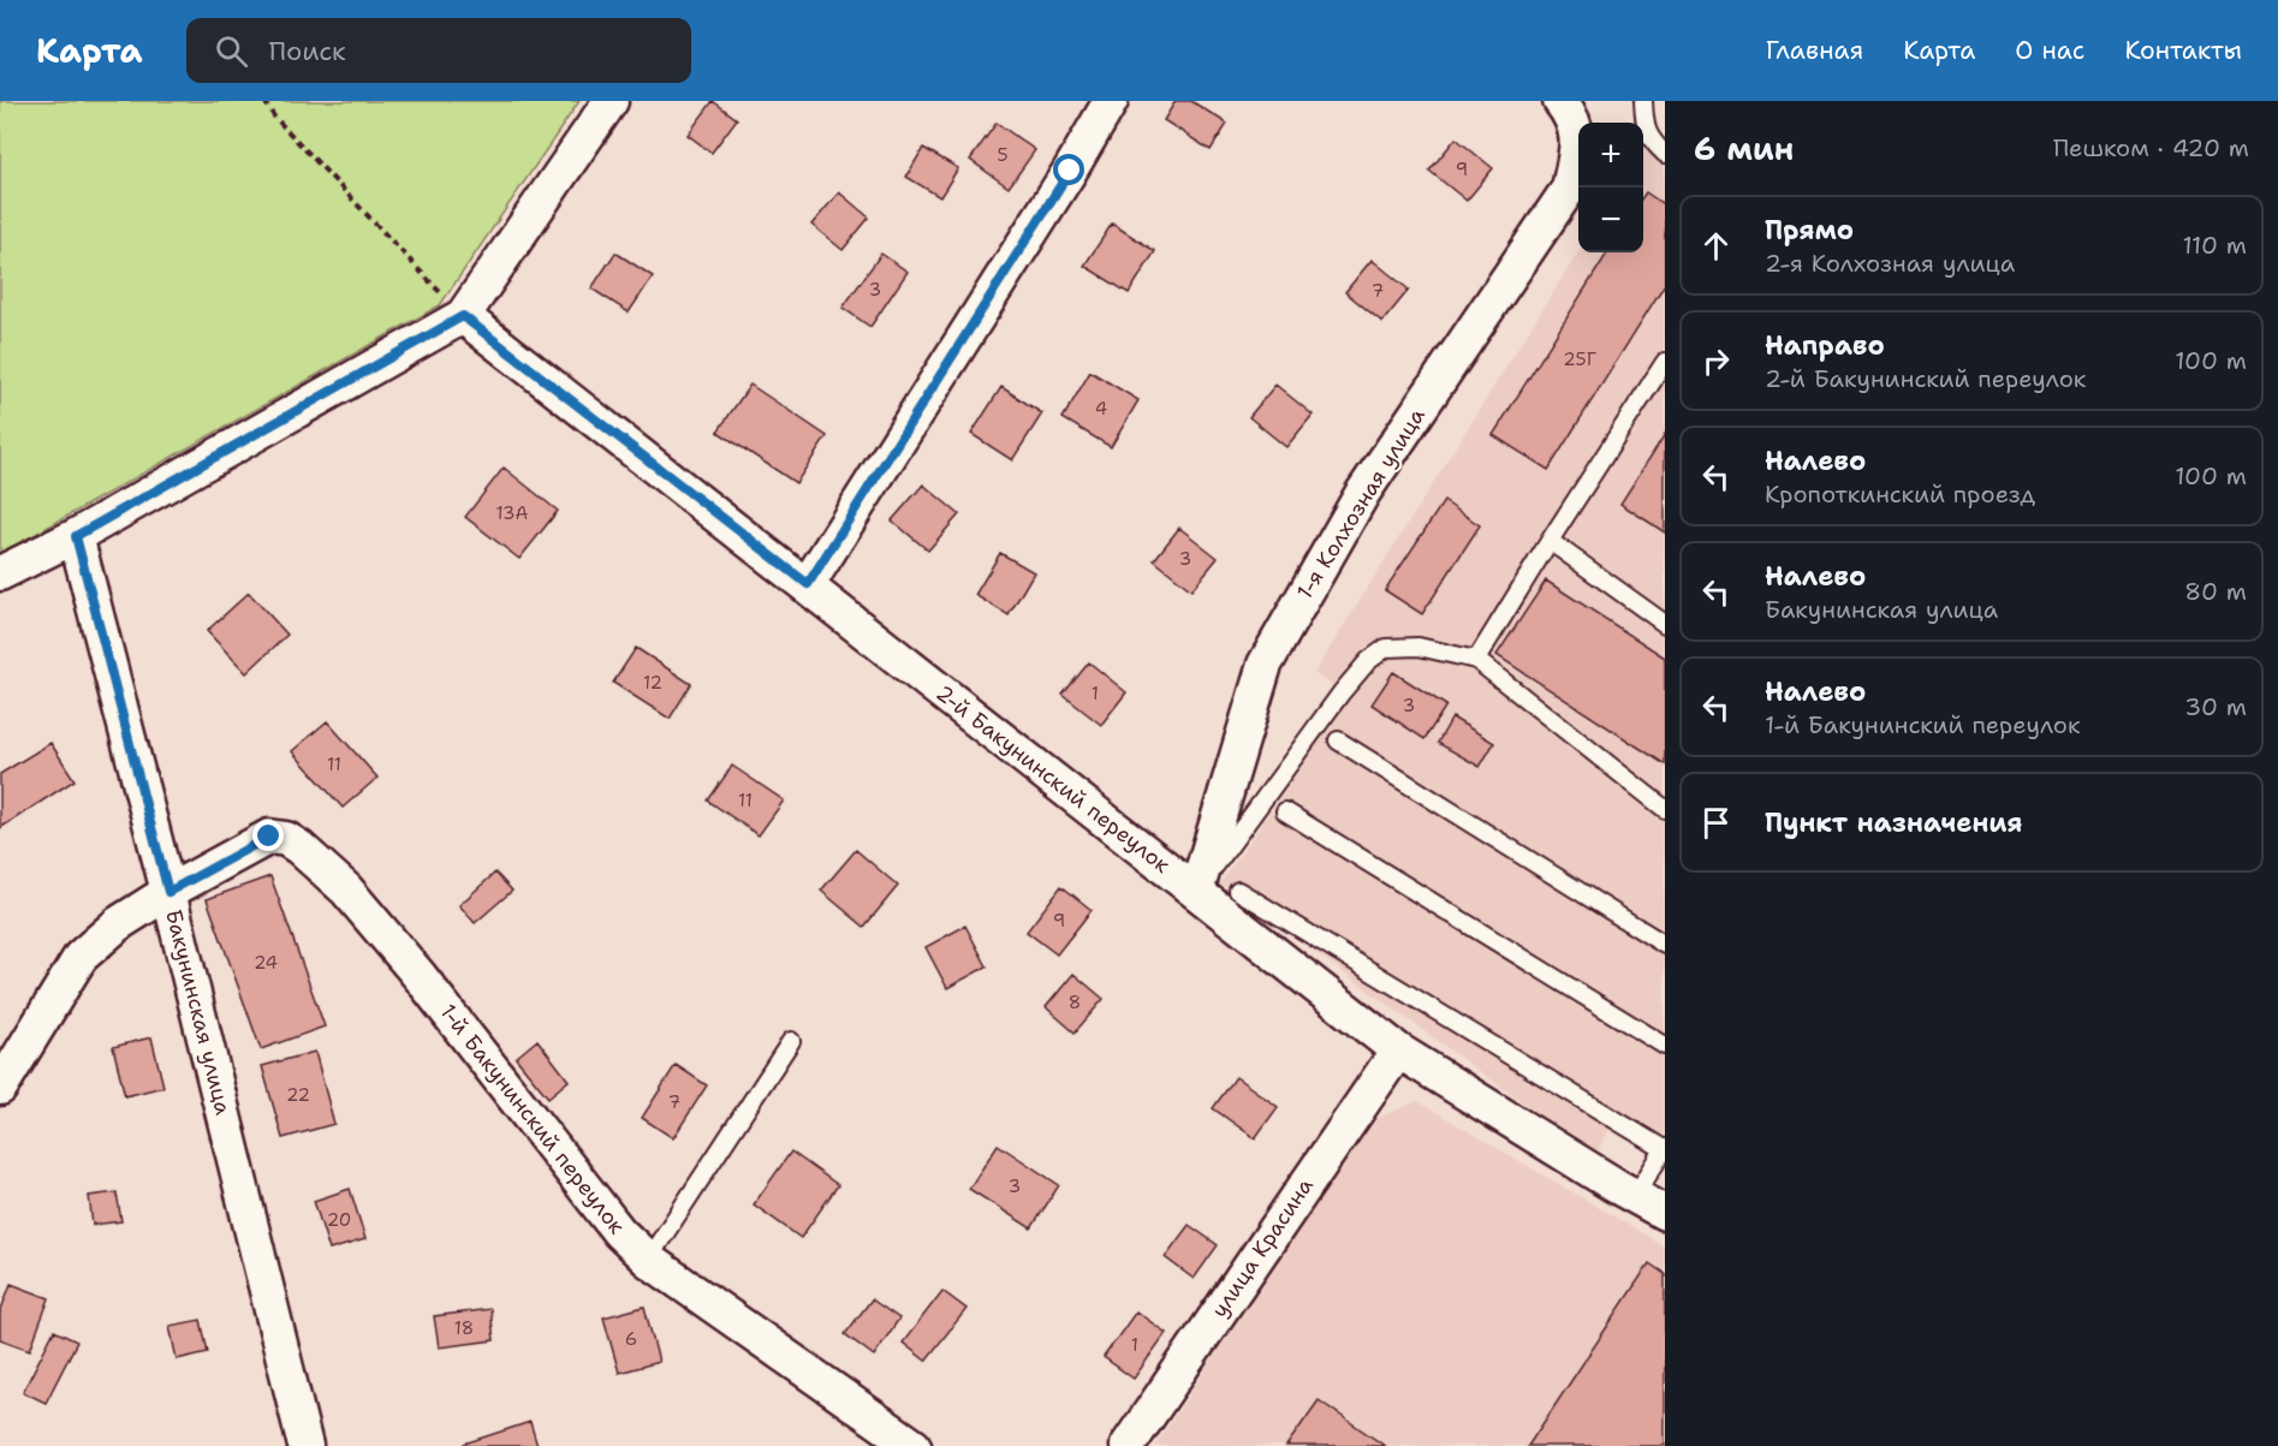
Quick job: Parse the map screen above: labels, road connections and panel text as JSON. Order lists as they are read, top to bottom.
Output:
{
  "streets": {
    "street": [
      "1-я Колхозная улица",
      "2-й Бакунинский переулок",
      "Бакунинская улица",
      "1-й Бакунинский переулок",
      "улица Красина"
    ]
  },
  "crossings": [
    ["1-я Колхозная улица", "2-й Бакунинский переулок"],
    ["2-й Бакунинский переулок", "улица Красина"],
    ["Бакунинская улица", "1-й Бакунинский переулок"]
  ],
  "house_numbers": [
    "5",
    "9",
    "3",
    "7",
    "25Г",
    "4",
    "13А",
    "3",
    "12",
    "1",
    "3",
    "11",
    "11",
    "9",
    "24",
    "8",
    "22",
    "7",
    "3",
    "20",
    "18",
    "6",
    "1"
  ],
  "page": {
    "header": "Карта",
    "search": "Поиск",
    "nav": [
      "Главная",
      "Карта",
      "О нас",
      "Контакты"
    ],
    "heading": ["6 мин", "Пешком · 420 m"],
    "map_buttons": ["+", "−"],
    "list": [
      ["Прямо", "2-я Колхозная улица", "110 m"],
      ["Направо", "2-й Бакунинский переулок", "100 m"],
      ["Налево", "Кропоткинский проезд", "100 m"],
      ["Налево", "Бакунинская улица", "80 m"],
      ["Налево", "1-й Бакунинский переулок", "30 m"],
      "Пункт назначения"
    ]
  }
}
